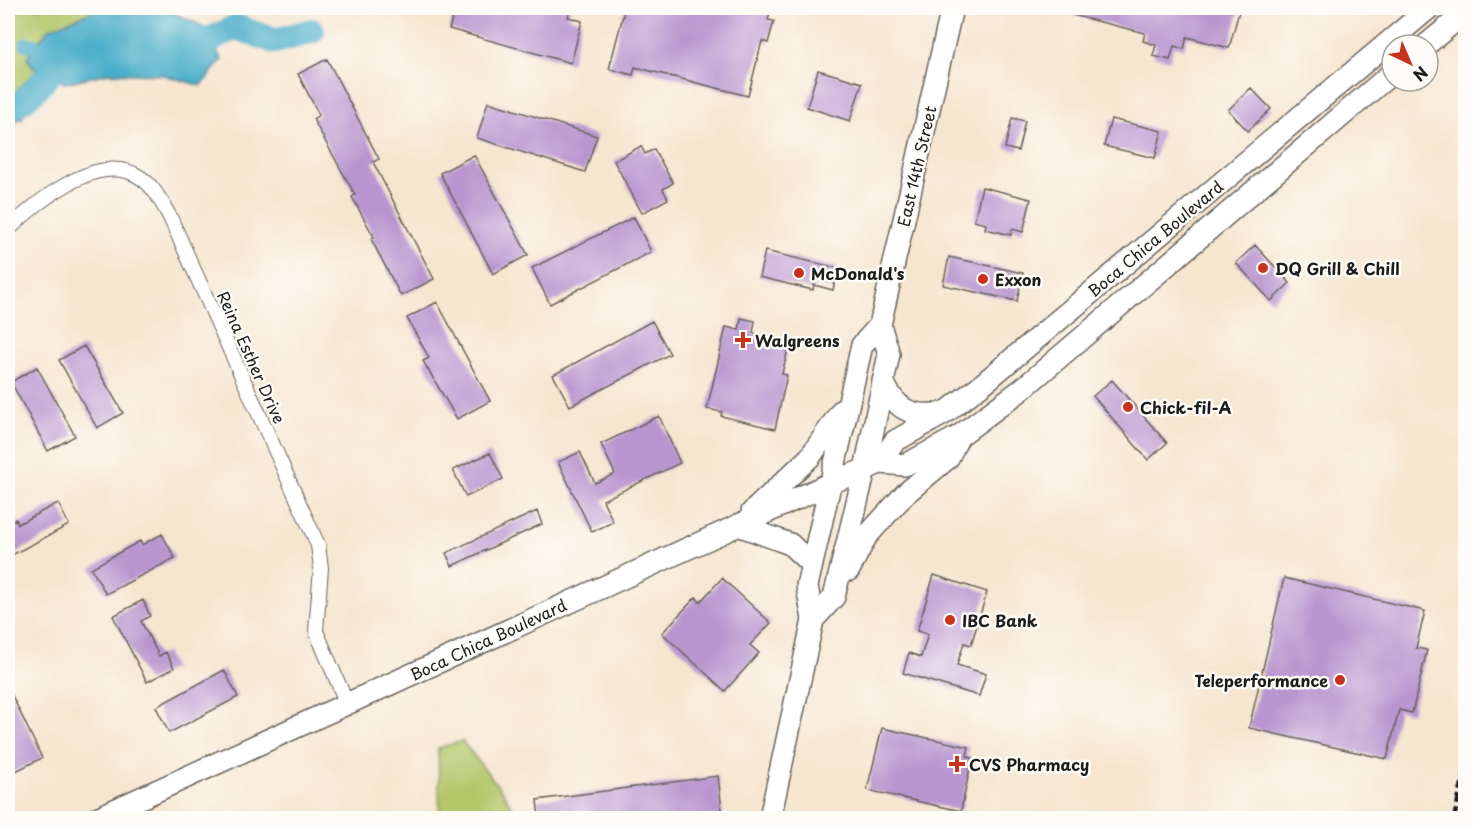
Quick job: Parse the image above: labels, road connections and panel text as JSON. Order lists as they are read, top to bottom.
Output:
{
  "streets": {
    "main road": ["East 14th Street", "Boca Chica Boulevard"],
    "street": ["Reina Esther Drive"]
  },
  "crossings": [
    ["East 14th Street", "Boca Chica Boulevard"],
    ["Boca Chica Boulevard", "Reina Esther Drive"]
  ],
  "places": {
    "other": [
      "DQ Grill & Chill",
      "McDonald's",
      "Exxon",
      "Chick-fil-A",
      "IBC Bank",
      "Teleperformance"
    ],
    "health": ["Walgreens", "CVS Pharmacy"]
  },
  "north": "bottom right"
}
